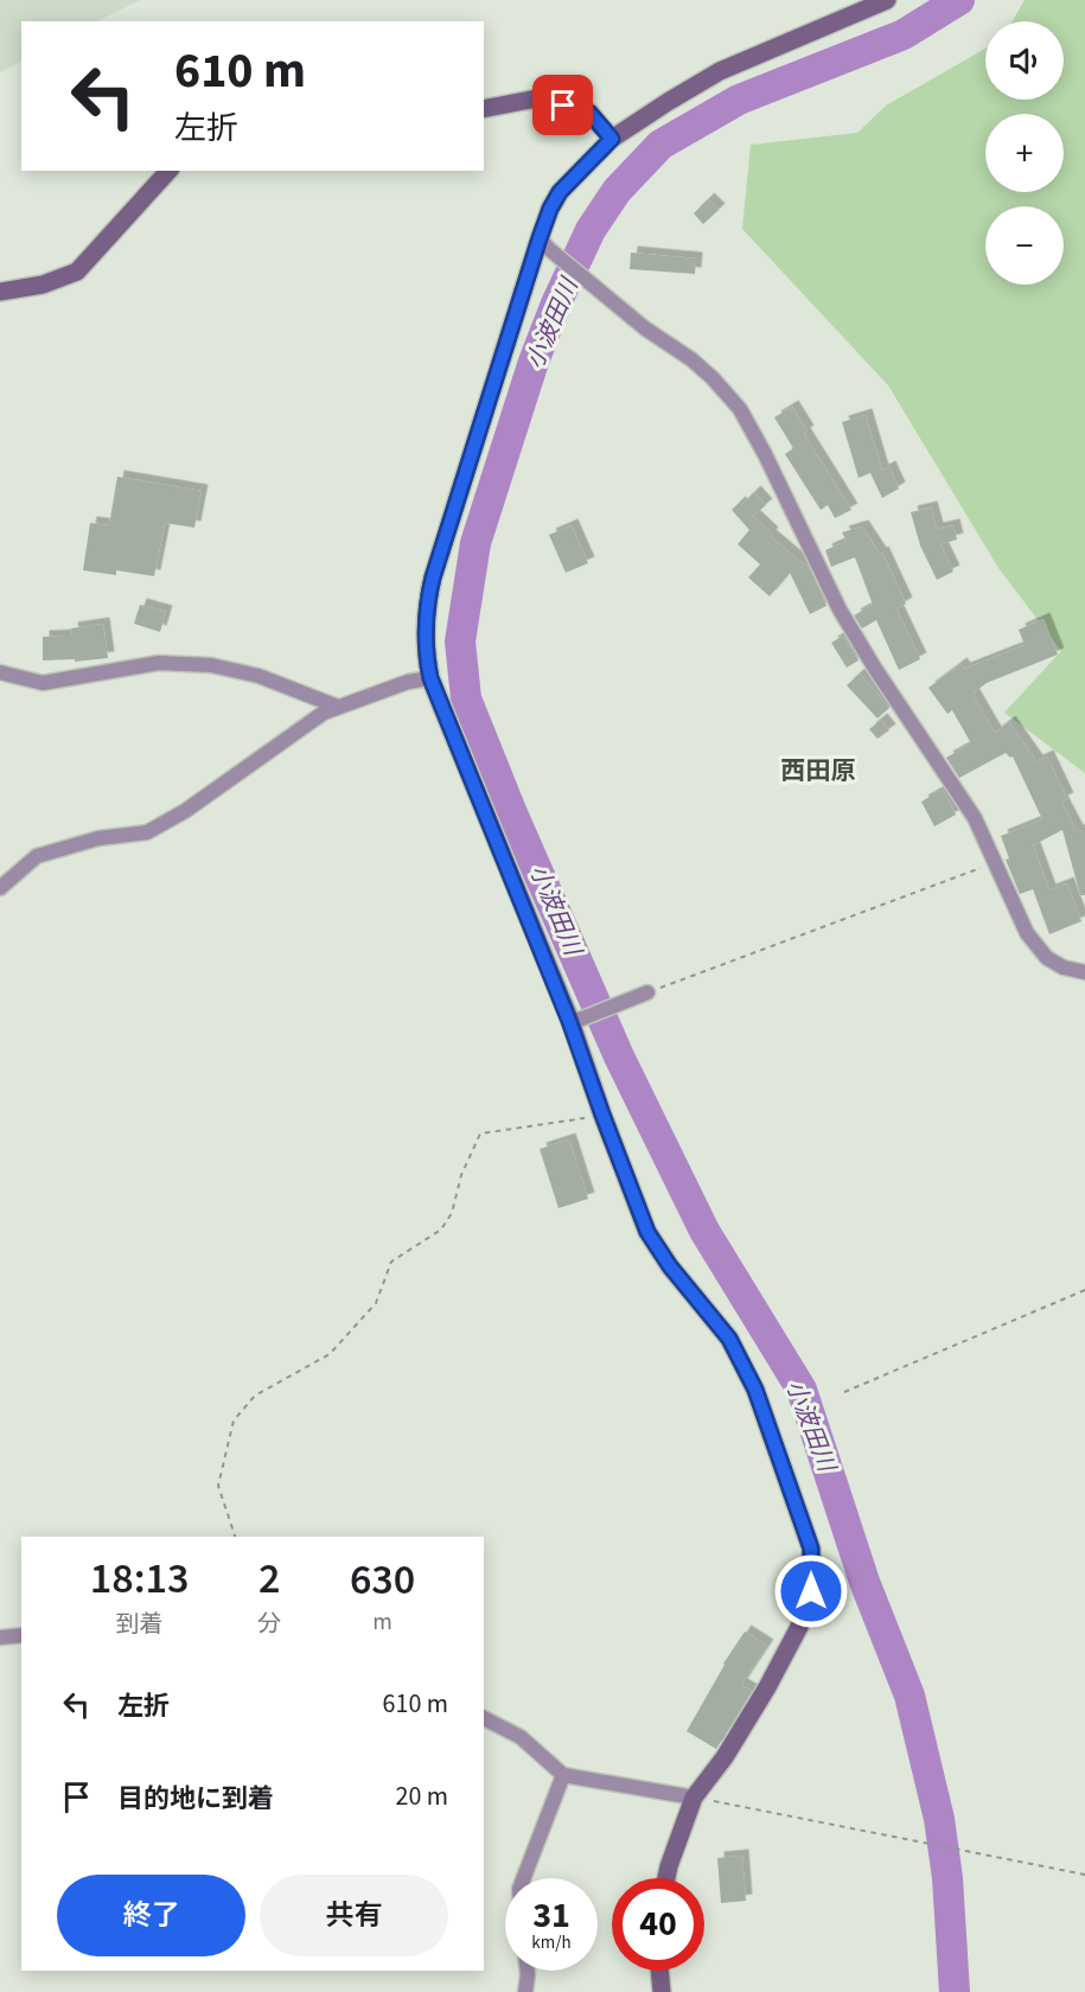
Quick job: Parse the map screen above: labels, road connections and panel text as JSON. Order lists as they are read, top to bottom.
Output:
{
  "districts": ["西田原"],
  "water": ["小波田川"],
  "page": {
    "map_buttons": ["+", "−"],
    "turn": ["610 m", "左折"],
    "eta": [
      "18:13",
      "到着",
      "2",
      "分",
      "630",
      "m"
    ],
    "list": [
      {
        "name": "左折",
        "value": "610 m"
      },
      {
        "name": "目的地に到着",
        "value": "20 m"
      }
    ],
    "buttons": ["終了", "共有"],
    "speed": "31 km/h",
    "limit": "40"
  }
}
